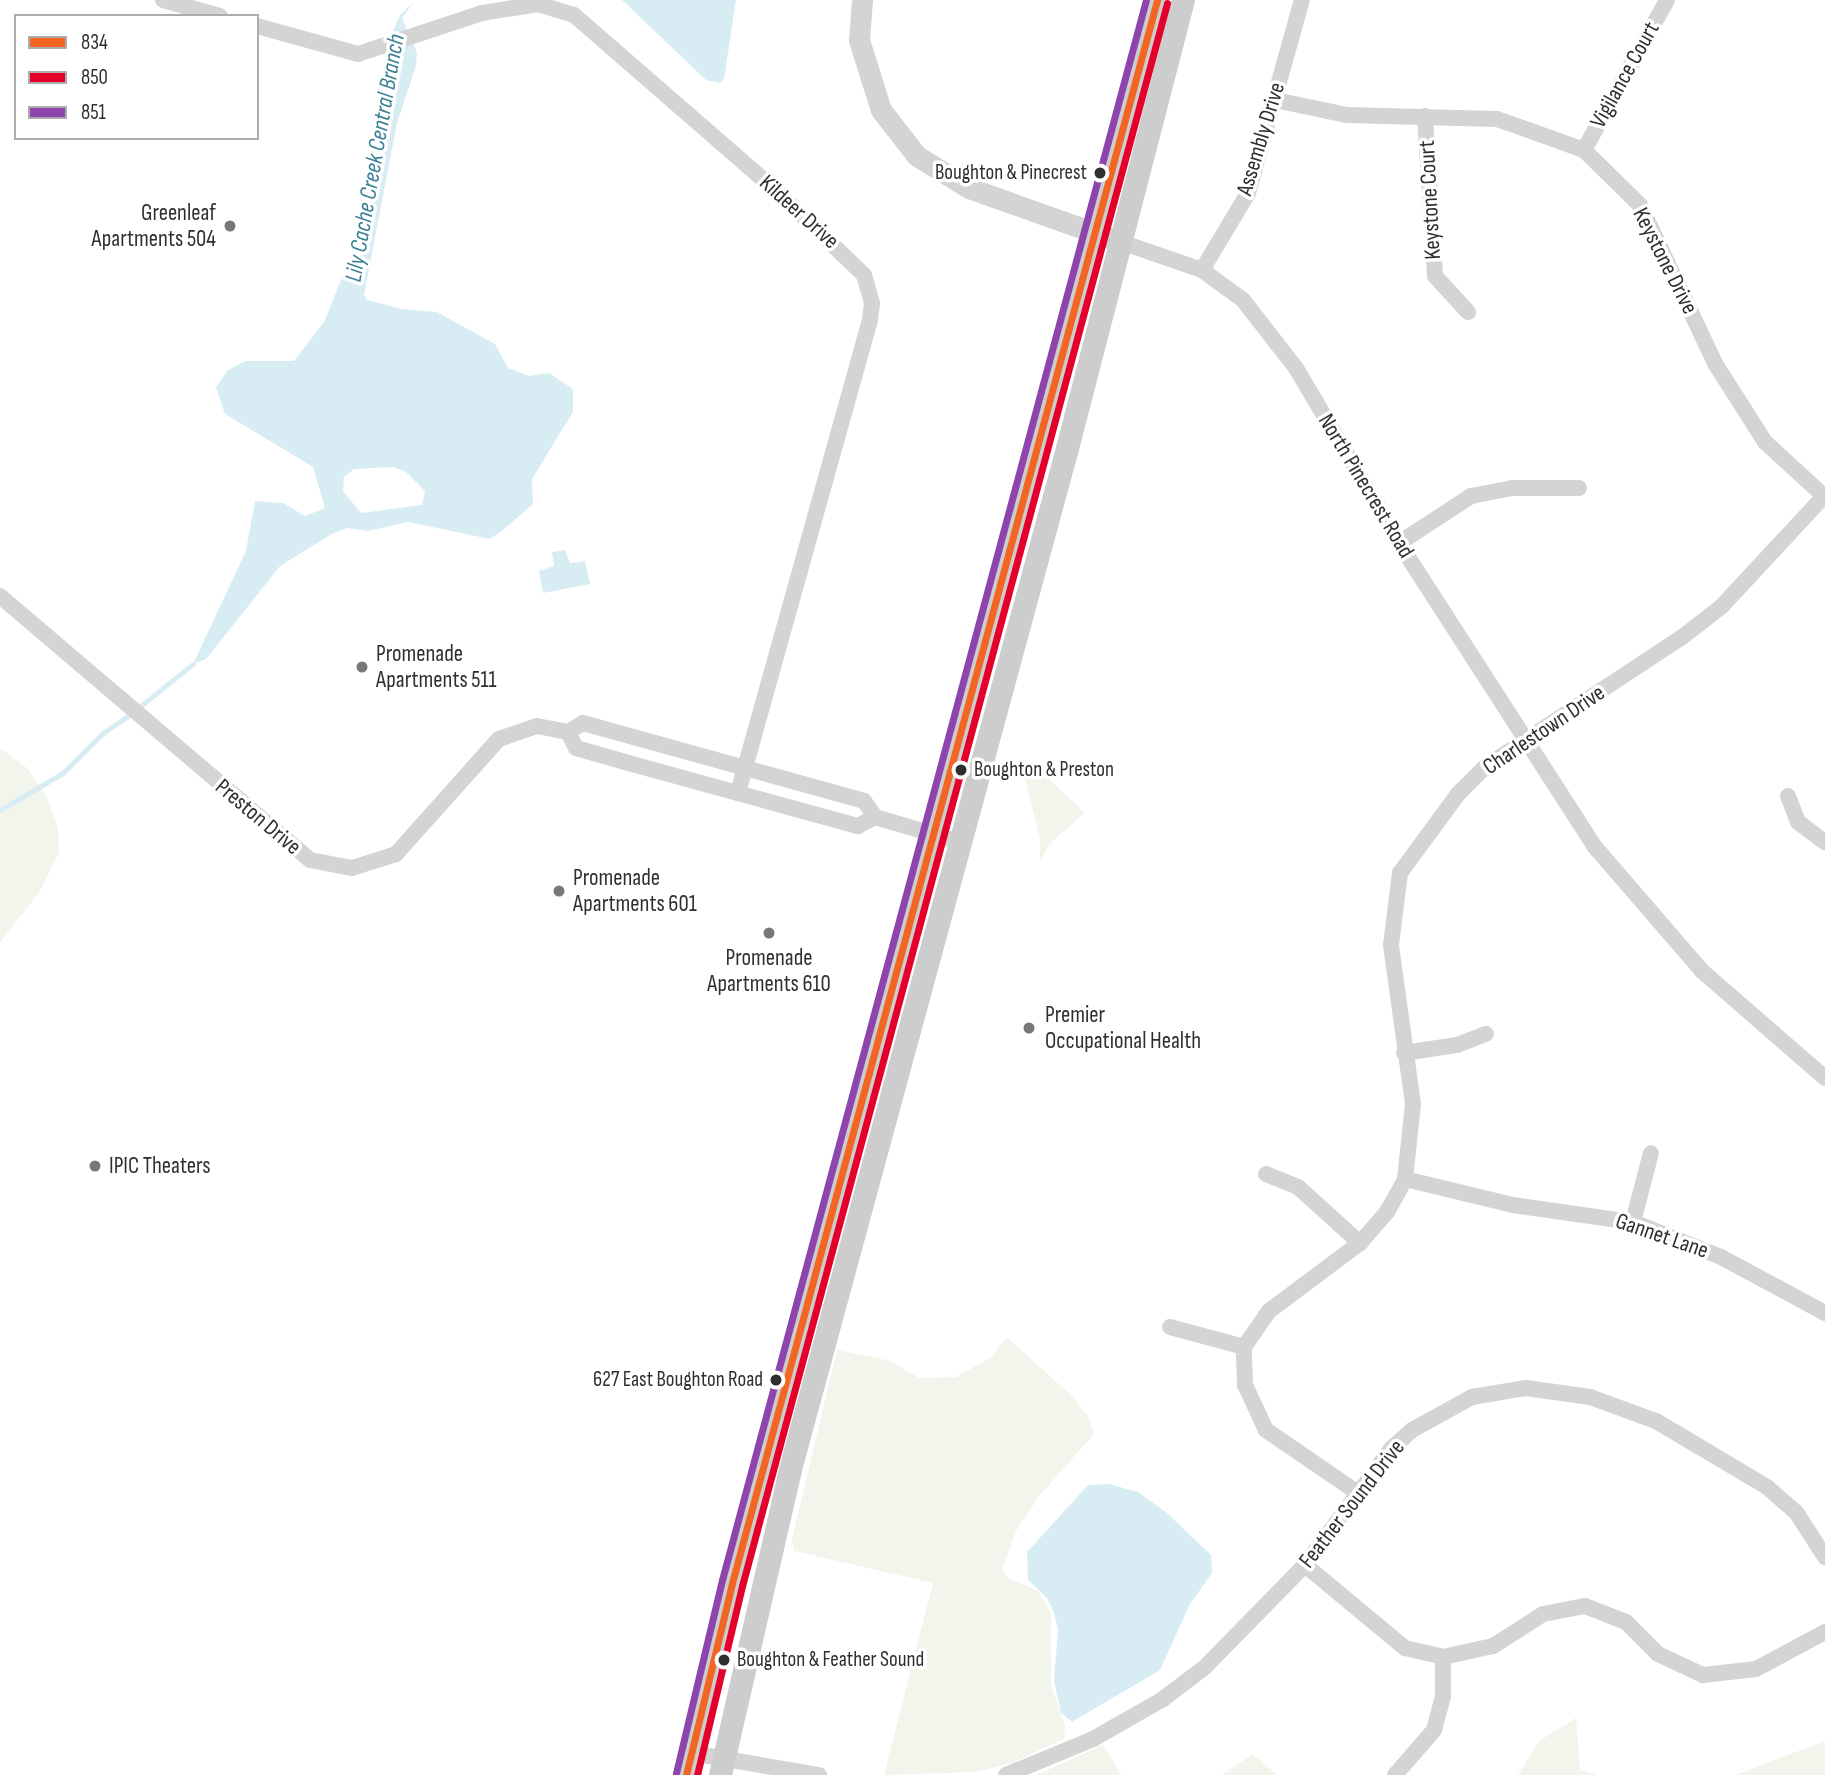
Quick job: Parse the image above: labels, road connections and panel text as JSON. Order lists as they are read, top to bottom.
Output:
{
  "streets": {
    "street": [
      "Vigilance Court",
      "Assembly Drive",
      "Keystone Court",
      "Kildeer Drive",
      "Keystone Drive",
      "North Pinecrest Road",
      "Charlestown Drive",
      "Preston Drive",
      "Gannet Lane",
      "Feather Sound Drive"
    ]
  },
  "crossings": [
    ["Vigilance Court", "Keystone Drive"],
    ["Assembly Drive", "Keystone Drive"],
    ["Assembly Drive", "North Pinecrest Road"],
    ["Keystone Court", "Keystone Drive"],
    ["Kildeer Drive", "Preston Drive"],
    ["Keystone Drive", "Charlestown Drive"],
    ["North Pinecrest Road", "Charlestown Drive"],
    ["Charlestown Drive", "Gannet Lane"]
  ],
  "water": ["Lily Cache Creek Central Branch"],
  "places": [
    "Boughton & Pinecrest",
    "Greenleaf Apartments 504",
    "Promenade Apartments 511",
    "Boughton & Preston",
    "Promenade Apartments 601",
    "Promenade Apartments 610",
    "Premier Occupational Health",
    "IPIC Theaters",
    "627 East Boughton Road",
    "Boughton & Feather Sound"
  ],
  "lines": ["transit line 834", "transit line 851", "transit line 850"],
  "legend": ["834", "850", "851"]
}
